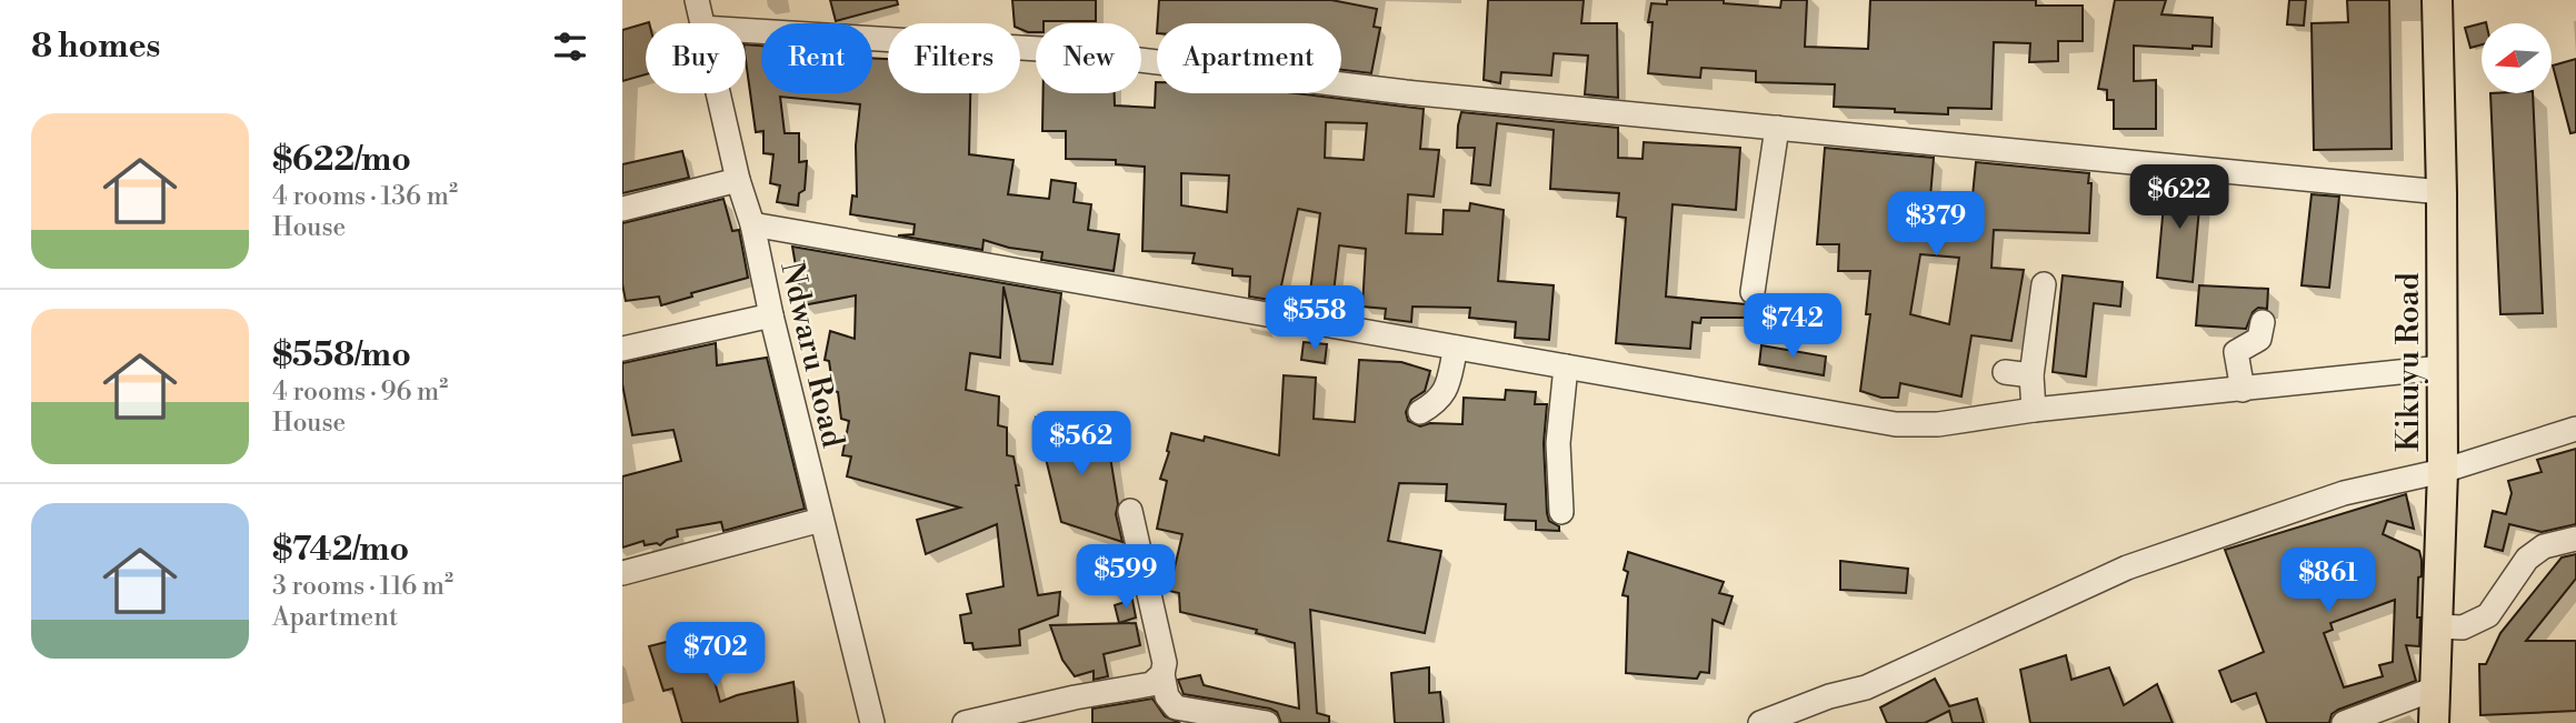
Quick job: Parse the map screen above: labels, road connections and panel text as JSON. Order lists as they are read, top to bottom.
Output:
{
  "streets": {
    "main road": ["Kikuyu Road"],
    "street": ["Ndwaru Road"]
  },
  "north": "left",
  "page": {
    "heading": "8 homes",
    "chip": [
      "Buy",
      "Rent",
      "Filters",
      "New",
      "Apartment"
    ],
    "list": [
      {
        "name": "$622/mo",
        "note": "4 rooms · 136 m² · House"
      },
      {
        "name": "$558/mo",
        "note": "4 rooms · 96 m² · House"
      },
      {
        "name": "$742/mo",
        "note": "3 rooms · 116 m² · Apartment"
      }
    ],
    "price": [
      "$622",
      "$379",
      "$558",
      "$742",
      "$562",
      "$599",
      "$861",
      "$702"
    ]
  }
}
